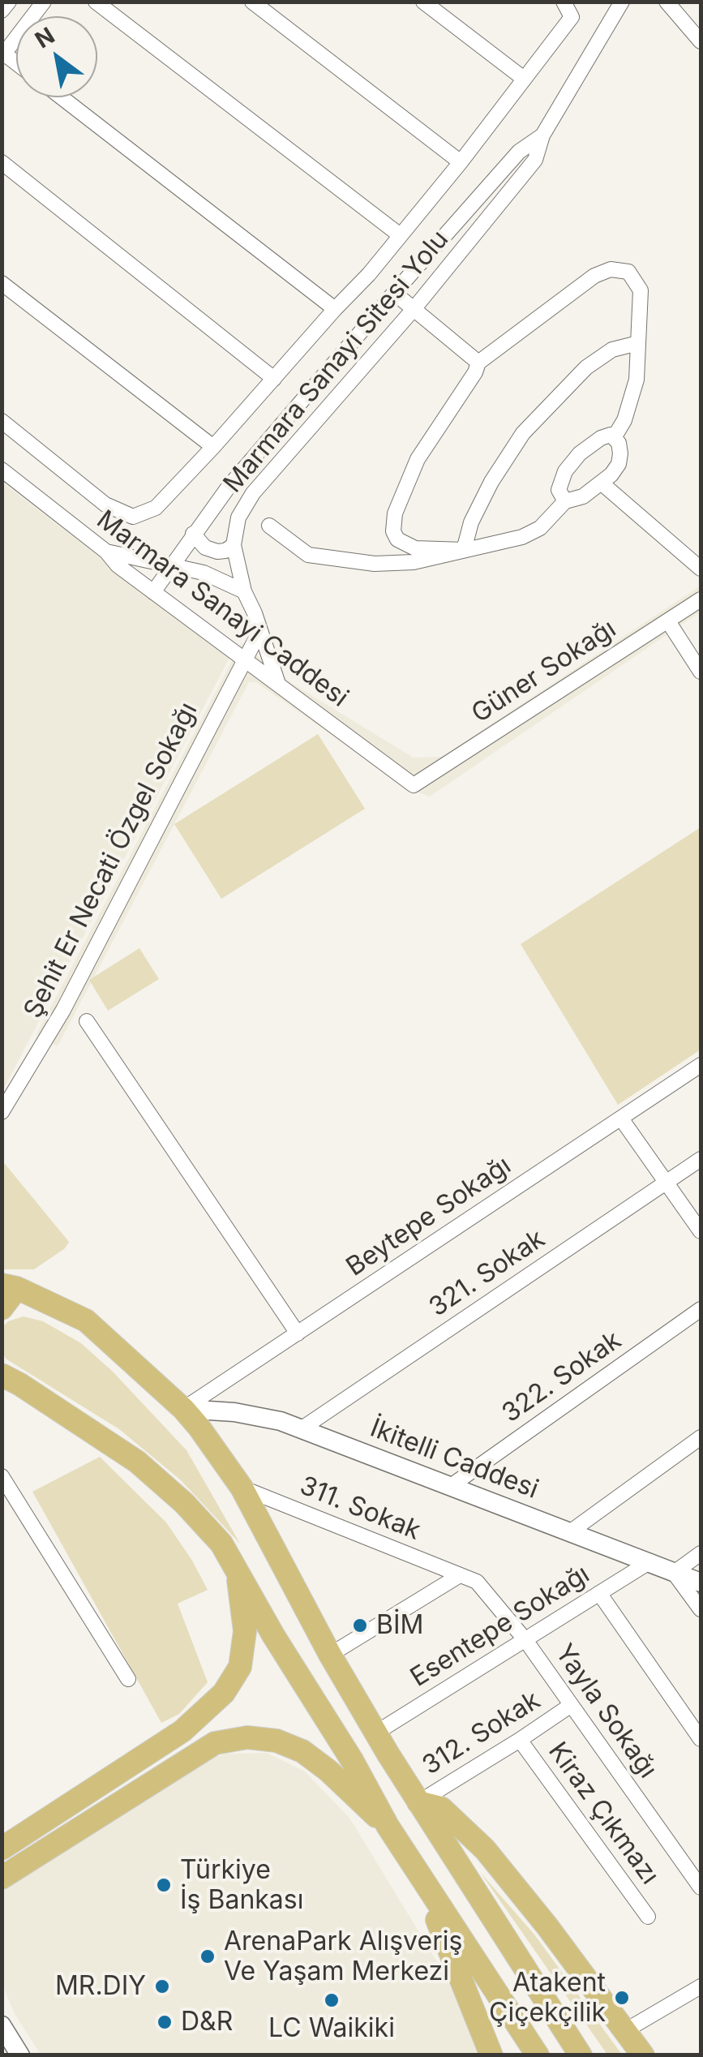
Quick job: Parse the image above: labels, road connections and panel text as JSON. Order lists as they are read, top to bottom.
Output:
{
  "streets": {
    "street": [
      "Marmara Sanayi Sitesi Yolu",
      "Marmara Sanayi Caddesi",
      "Güner Sokağı",
      "Şehit Er Necati Özgel Sokağı",
      "Beytepe Sokağı",
      "321. Sokak",
      "322. Sokak",
      "İkitelli Caddesi",
      "311. Sokak",
      "Esentepe Sokağı",
      "Yayla Sokağı",
      "312. Sokak",
      "Kiraz Çıkmazı"
    ]
  },
  "crossings": [
    ["Marmara Sanayi Sitesi Yolu", "Marmara Sanayi Caddesi"],
    ["Marmara Sanayi Sitesi Yolu", "Şehit Er Necati Özgel Sokağı"],
    ["Marmara Sanayi Caddesi", "Güner Sokağı"],
    ["Marmara Sanayi Caddesi", "Şehit Er Necati Özgel Sokağı"],
    ["Beytepe Sokağı", "İkitelli Caddesi"],
    ["321. Sokak", "İkitelli Caddesi"],
    ["322. Sokak", "İkitelli Caddesi"],
    ["İkitelli Caddesi", "Esentepe Sokağı"],
    ["311. Sokak", "Yayla Sokağı"],
    ["Esentepe Sokağı", "Yayla Sokağı"],
    ["Yayla Sokağı", "312. Sokak"],
    ["312. Sokak", "Kiraz Çıkmazı"]
  ],
  "places": [
    "BİM",
    "Türkiye İş Bankası",
    "ArenaPark Alışveriş Ve Yaşam Merkezi",
    "MR.DIY",
    "Atakent Çiçekçilik",
    "LC Waikiki",
    "D&R"
  ],
  "north": "top left"
}
